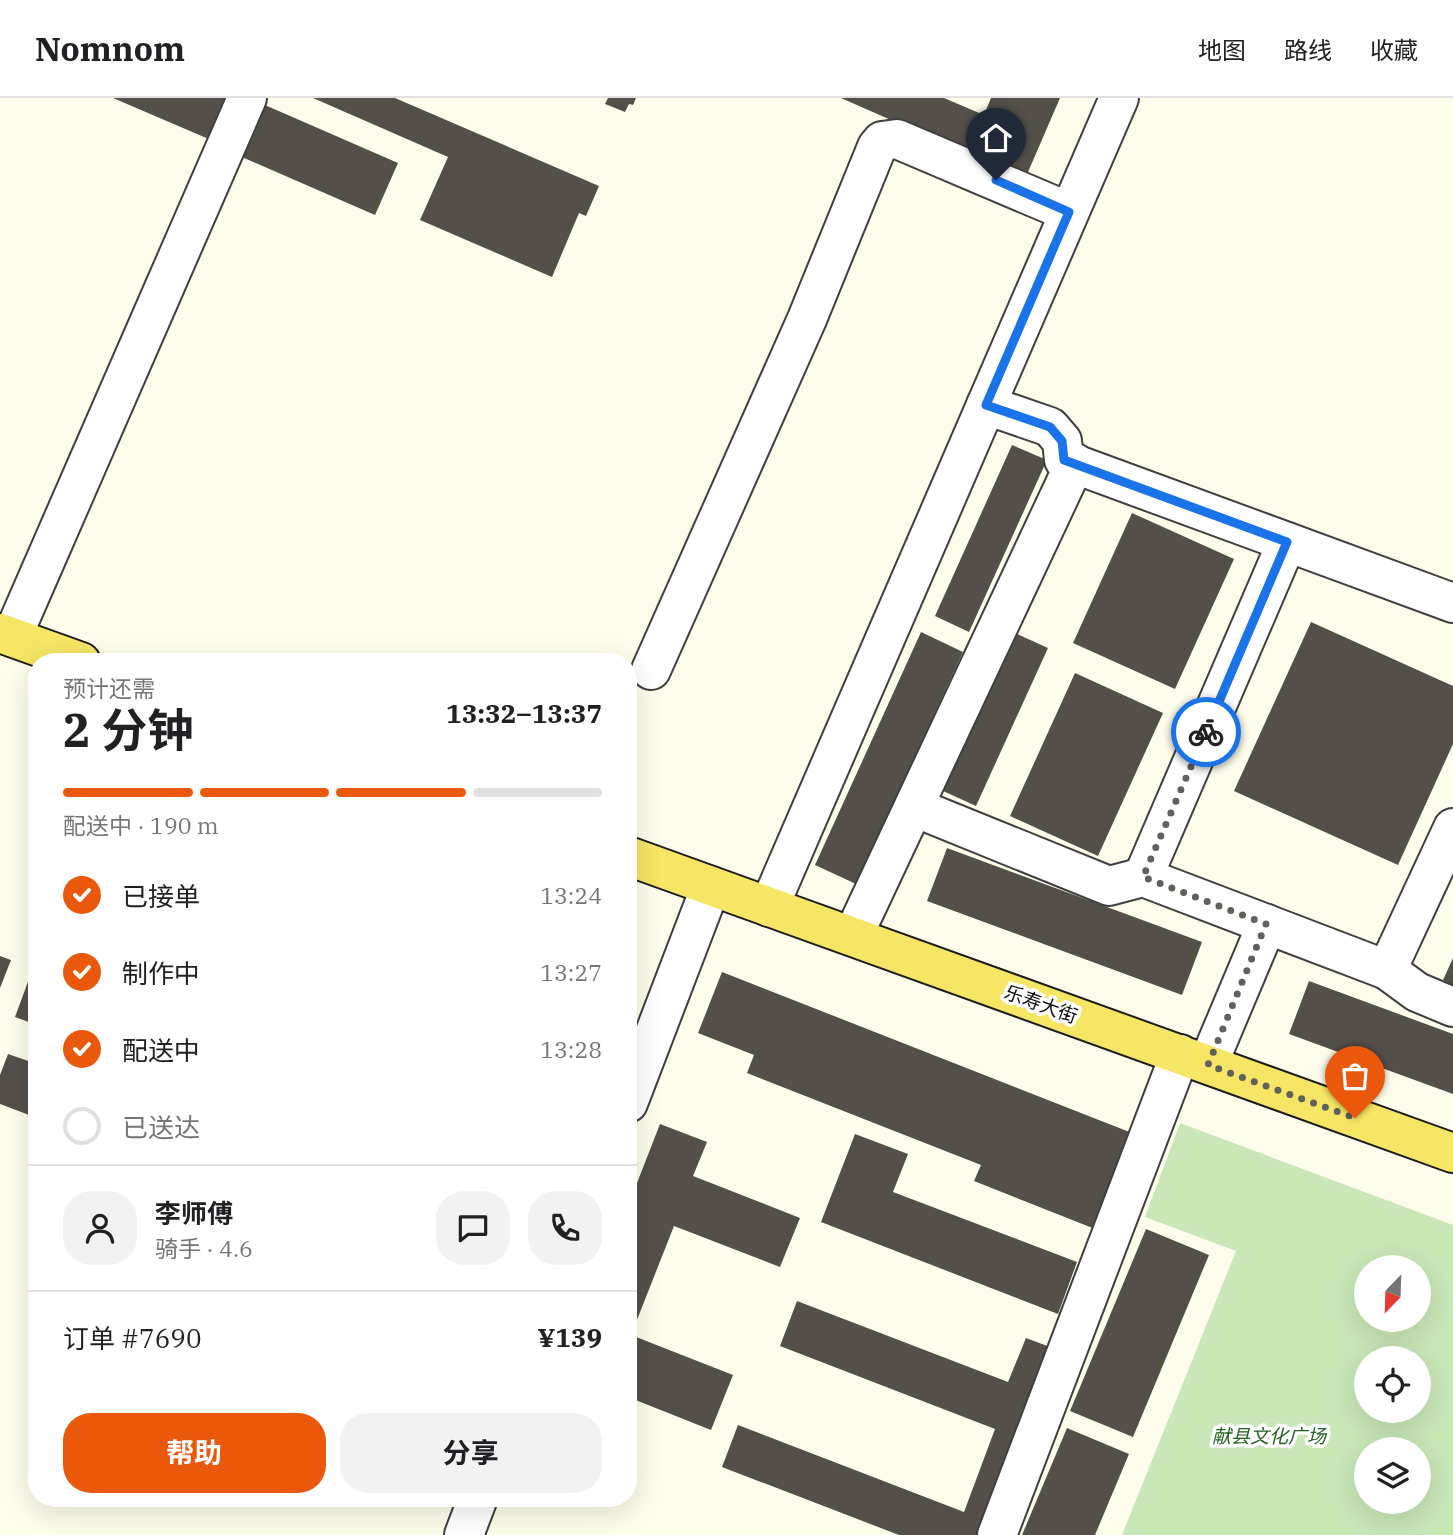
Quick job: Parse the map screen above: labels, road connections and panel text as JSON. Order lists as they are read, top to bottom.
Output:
{
  "streets": {
    "main road": ["乐寿大街"]
  },
  "parks": ["献县文化广场"],
  "north": "bottom left",
  "page": {
    "header": "Nomnom",
    "nav": ["地图", "路线", "收藏"],
    "heading": ["2 分钟", "预计还需", "13:32–13:37"],
    "panel": [
      "李师傅",
      "骑手 · 4.6",
      "订单 #7690",
      "¥139"
    ],
    "bar": "配送中 · 190 m",
    "list": [
      ["已接单", "13:24"],
      ["制作中", "13:27"],
      ["配送中", "13:28"],
      "已送达"
    ],
    "buttons": ["帮助", "分享"]
  }
}
